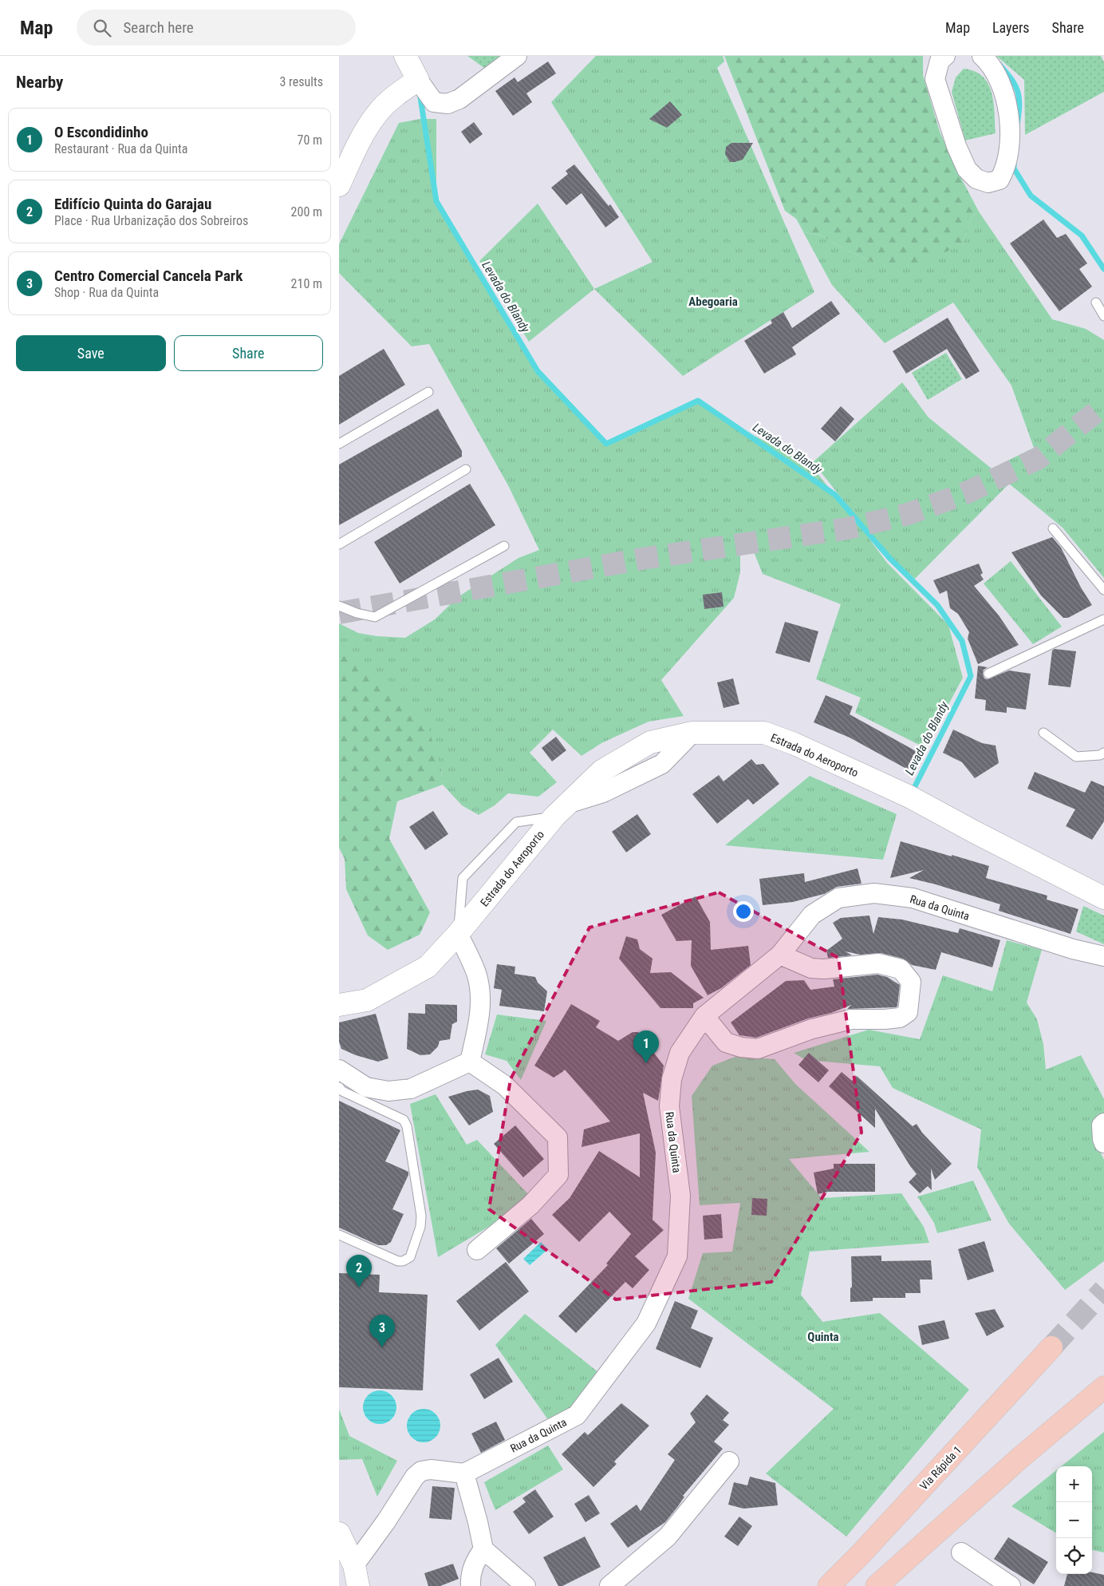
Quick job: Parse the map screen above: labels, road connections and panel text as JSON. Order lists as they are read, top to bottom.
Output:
{
  "streets": {
    "highway": ["Via Rápida 1"],
    "main road": ["Estrada do Aeroporto"],
    "street": ["Rua da Quinta"]
  },
  "districts": ["Abegoaria", "Quinta"],
  "water": ["Levada do Blandy"],
  "page": {
    "header": "Map",
    "search": "Search here",
    "nav": ["Map", "Layers", "Share"],
    "heading": ["Nearby", "3 results"],
    "list": [
      {
        "mark": "1",
        "name": "O Escondidinho",
        "note": "Restaurant · Rua da Quinta",
        "value": "70 m"
      },
      {
        "mark": "2",
        "name": "Edifício Quinta do Garajau",
        "note": "Place · Rua Urbanização dos Sobreiros",
        "value": "200 m"
      },
      {
        "mark": "3",
        "name": "Centro Comercial Cancela Park",
        "note": "Shop · Rua da Quinta",
        "value": "210 m"
      }
    ],
    "buttons": ["Save", "Share"],
    "pins": ["1", "2", "3"],
    "map_buttons": ["+", "−"]
  }
}
